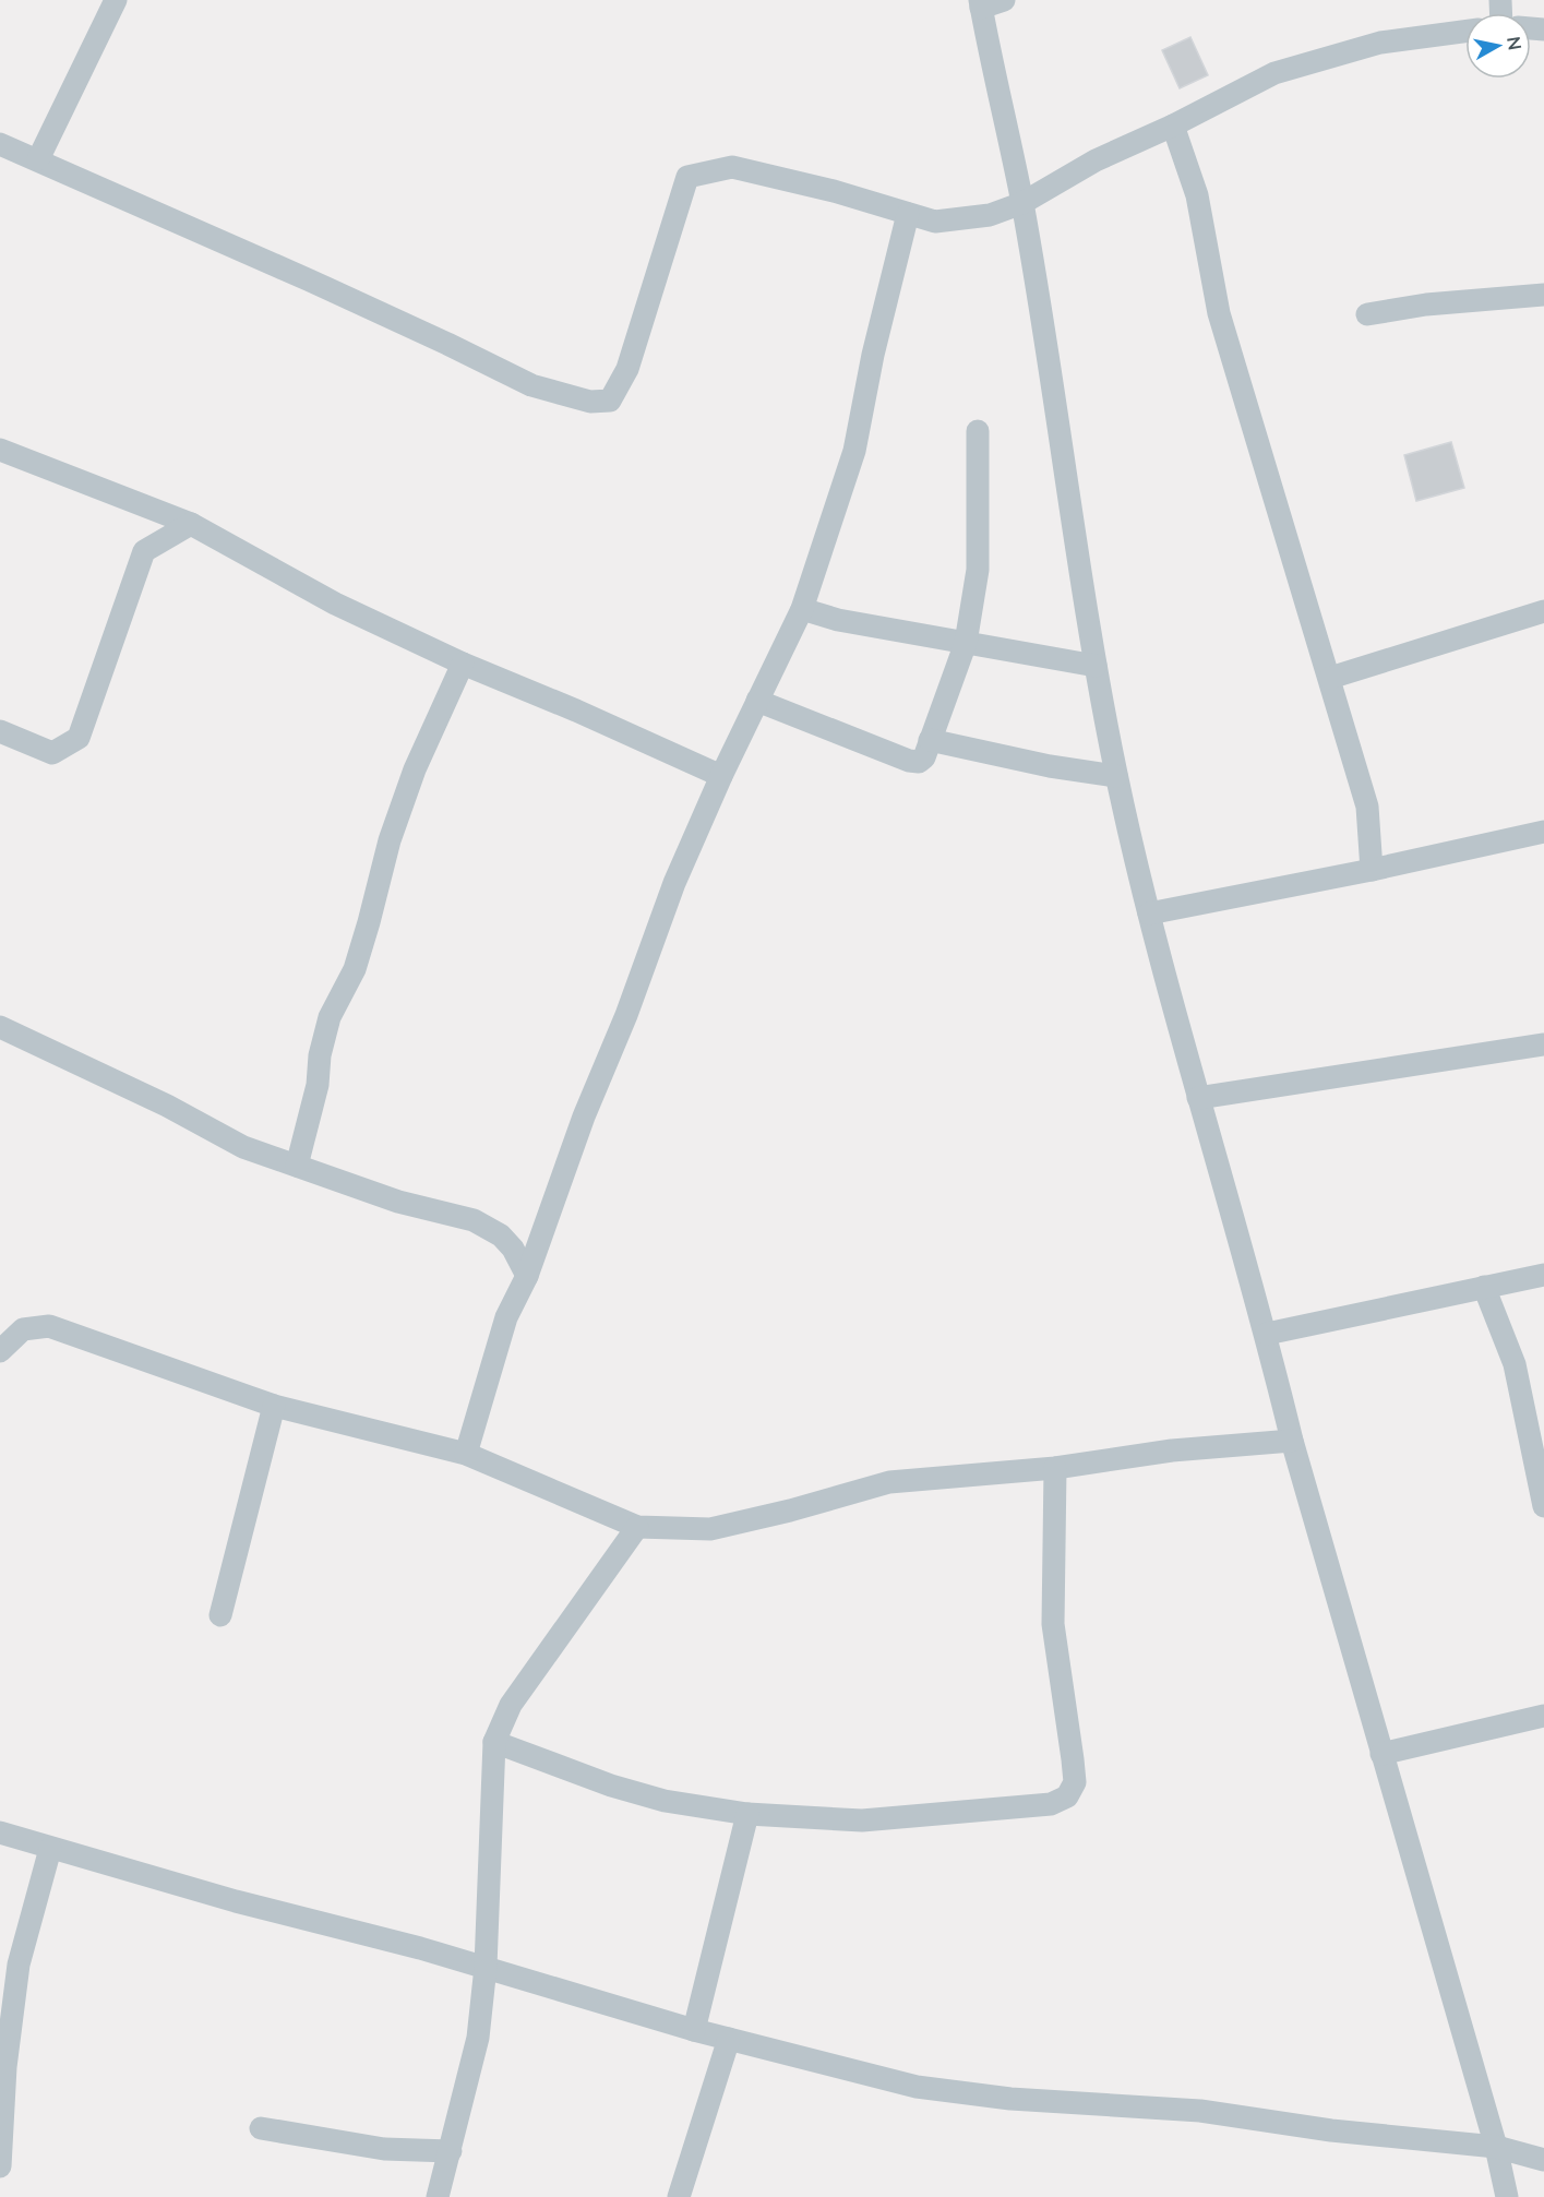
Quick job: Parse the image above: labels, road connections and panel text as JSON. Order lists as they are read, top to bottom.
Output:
{
  "north": "right"
}
